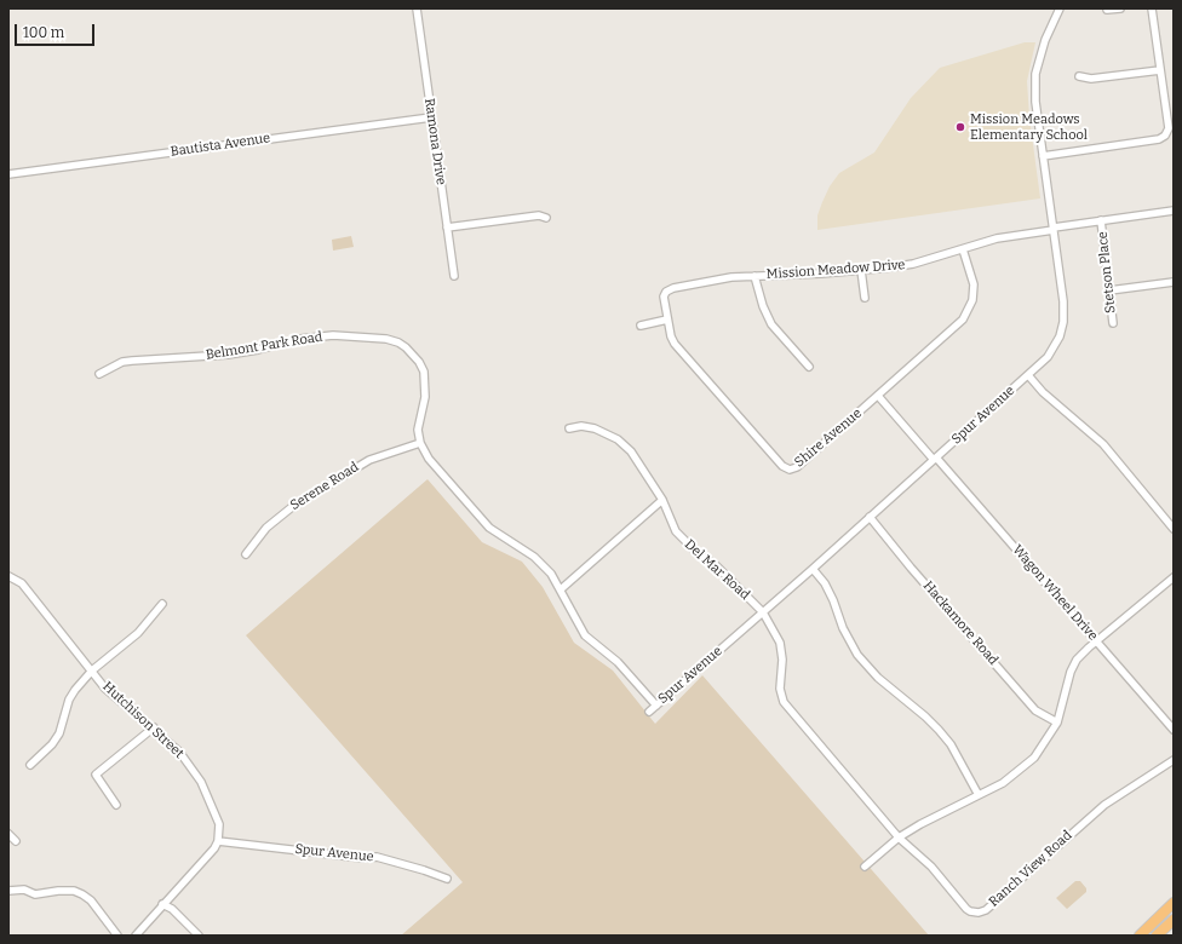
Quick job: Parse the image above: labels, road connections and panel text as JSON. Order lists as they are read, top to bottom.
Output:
{
  "streets": {
    "street": [
      "Ramona Drive",
      "Bautista Avenue",
      "Mission Meadow Drive",
      "Stetson Place",
      "Belmont Park Road",
      "Spur Avenue",
      "Shire Avenue",
      "Serene Road",
      "Del Mar Road",
      "Wagon Wheel Drive",
      "Hackamore Road",
      "Hutchison Street",
      "Ranch View Road"
    ]
  },
  "crossings": [
    ["Ramona Drive", "Bautista Avenue"],
    ["Mission Meadow Drive", "Stetson Place"],
    ["Mission Meadow Drive", "Spur Avenue"],
    ["Mission Meadow Drive", "Shire Avenue"],
    ["Belmont Park Road", "Serene Road"],
    ["Spur Avenue", "Del Mar Road"],
    ["Spur Avenue", "Wagon Wheel Drive"],
    ["Spur Avenue", "Hackamore Road"],
    ["Spur Avenue", "Hutchison Street"],
    ["Shire Avenue", "Wagon Wheel Drive"],
    ["Del Mar Road", "Ranch View Road"]
  ],
  "places": ["Mission Meadows Elementary School"],
  "scale_bar": "100 m"
}
